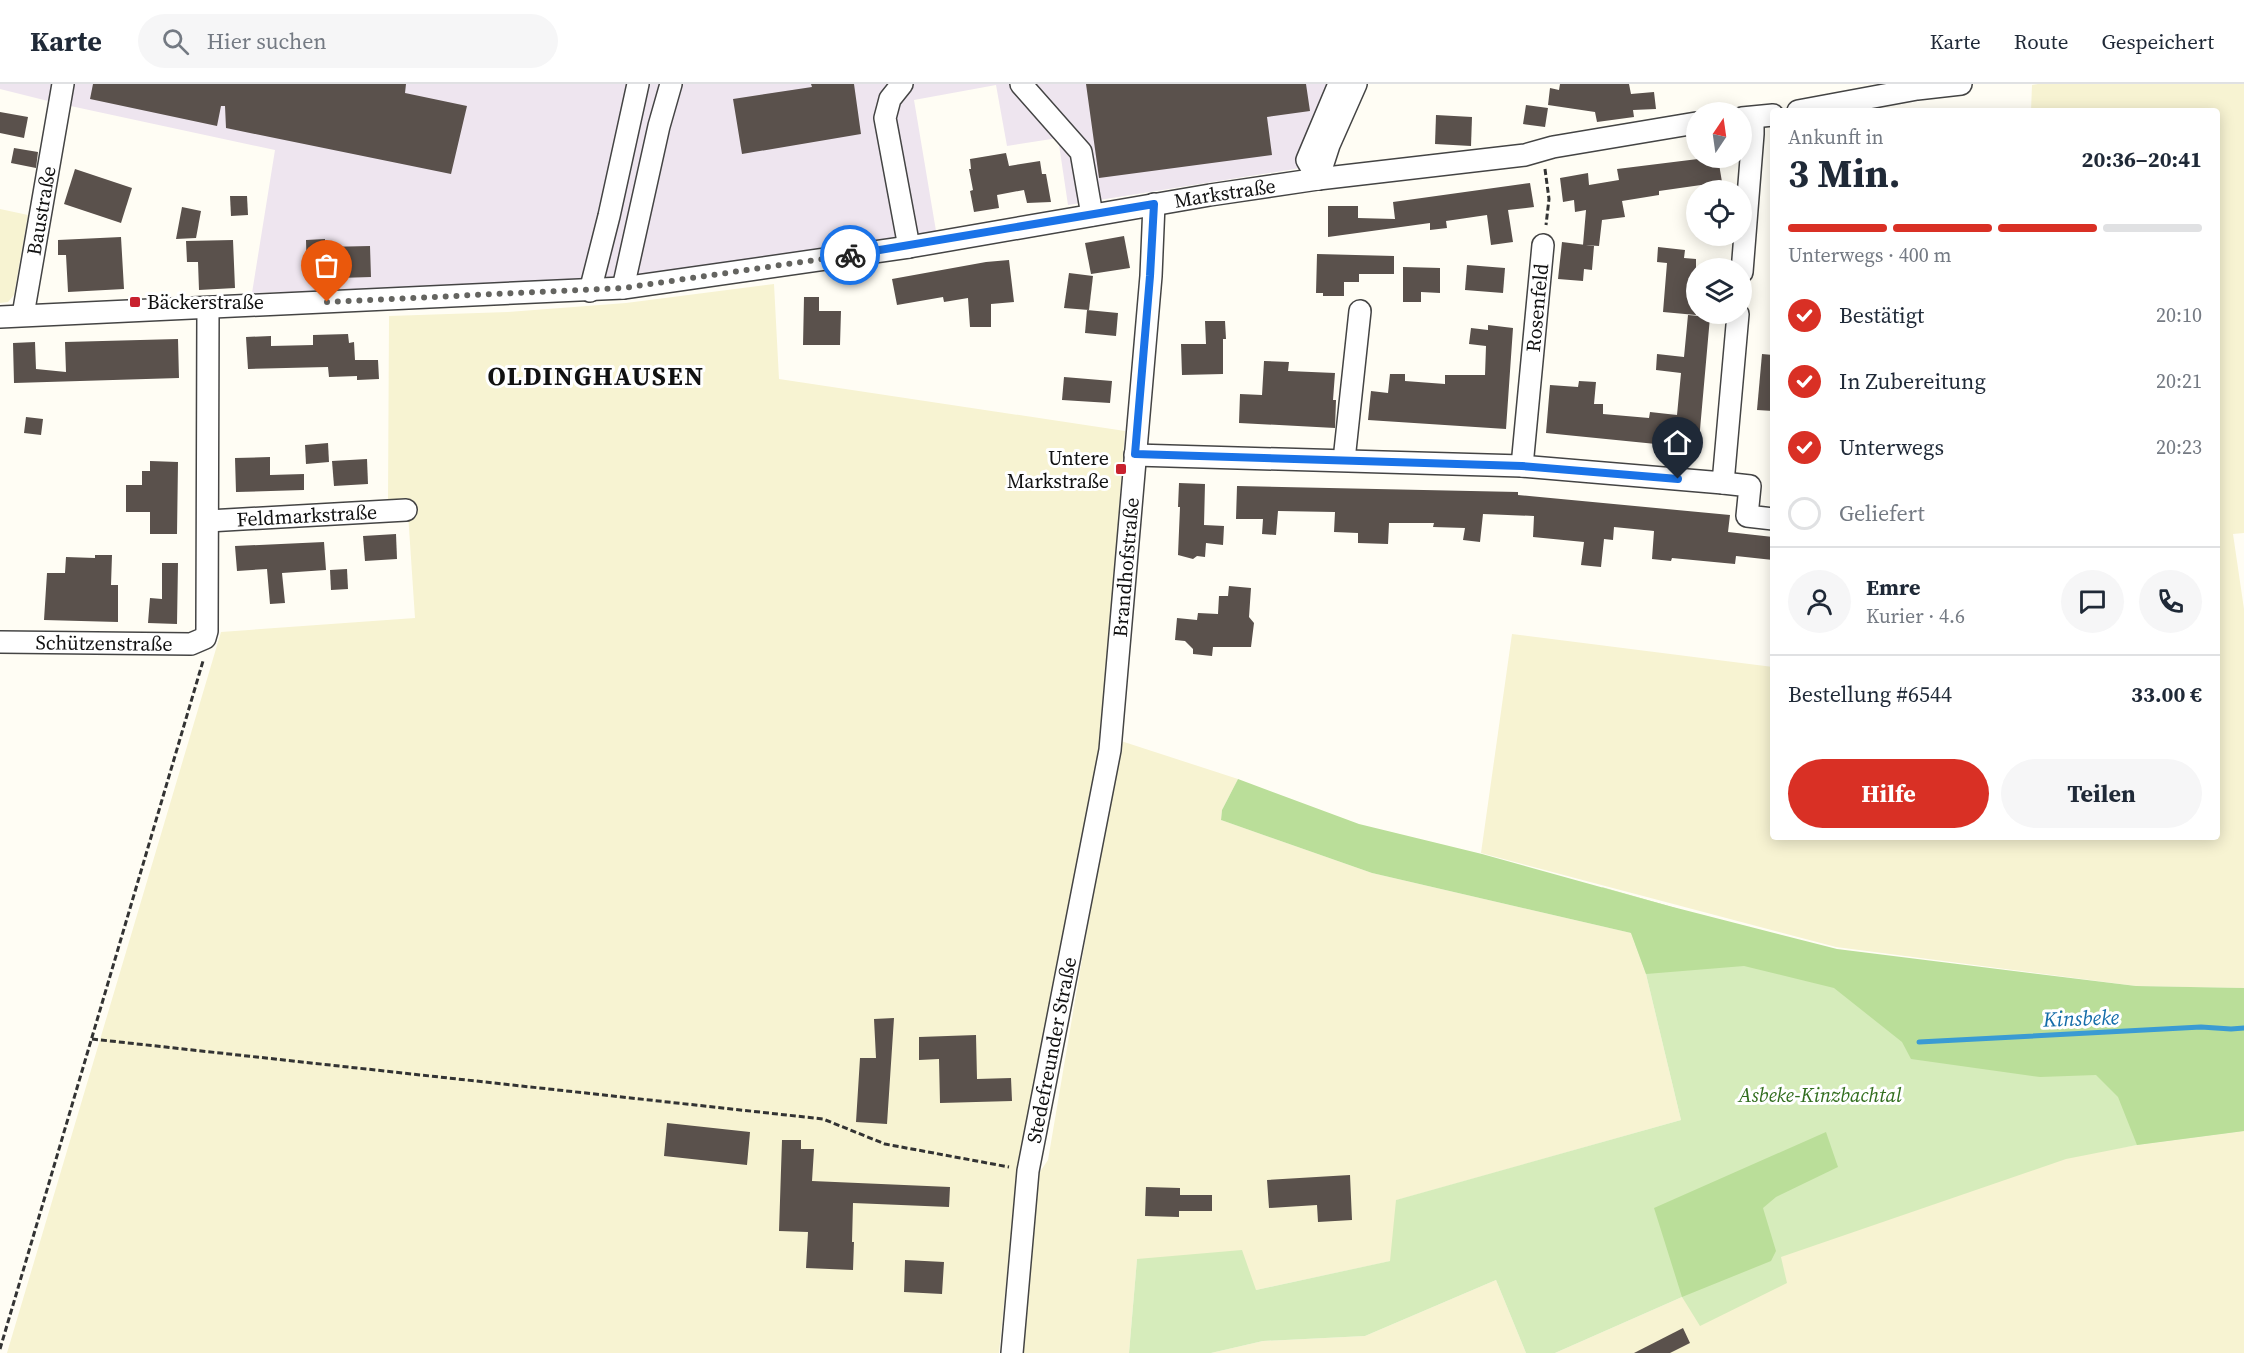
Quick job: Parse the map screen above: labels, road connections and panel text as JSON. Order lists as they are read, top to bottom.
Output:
{
  "streets": {
    "street": [
      "Markstraße",
      "Baustraße",
      "Rosenfeld",
      "Feldmarkstraße",
      "Brandhofstraße",
      "Schützenstraße",
      "Stedefreunder Straße"
    ]
  },
  "crossings": [
    ["Markstraße", "Baustraße"],
    ["Markstraße", "Rosenfeld"],
    ["Markstraße", "Brandhofstraße"],
    ["Brandhofstraße", "Stedefreunder Straße"]
  ],
  "districts": ["OLDINGHAUSEN"],
  "water": ["Kinsbeke"],
  "parks": ["Asbeke-Kinzbachtal"],
  "places": {
    "transit": ["Bäckerstraße", "Untere Markstraße"]
  },
  "north": "top",
  "page": {
    "header": "Karte",
    "search": "Hier suchen",
    "nav": ["Karte", "Route", "Gespeichert"],
    "heading": ["3 Min.", "Ankunft in", "20:36–20:41"],
    "panel": [
      "Emre",
      "Kurier · 4.6",
      "Bestellung #6544",
      "33.00 €"
    ],
    "bar": "Unterwegs · 400 m",
    "list": [
      ["Bestätigt", "20:10"],
      ["In Zubereitung", "20:21"],
      ["Unterwegs", "20:23"],
      "Geliefert"
    ],
    "buttons": ["Hilfe", "Teilen"]
  }
}
